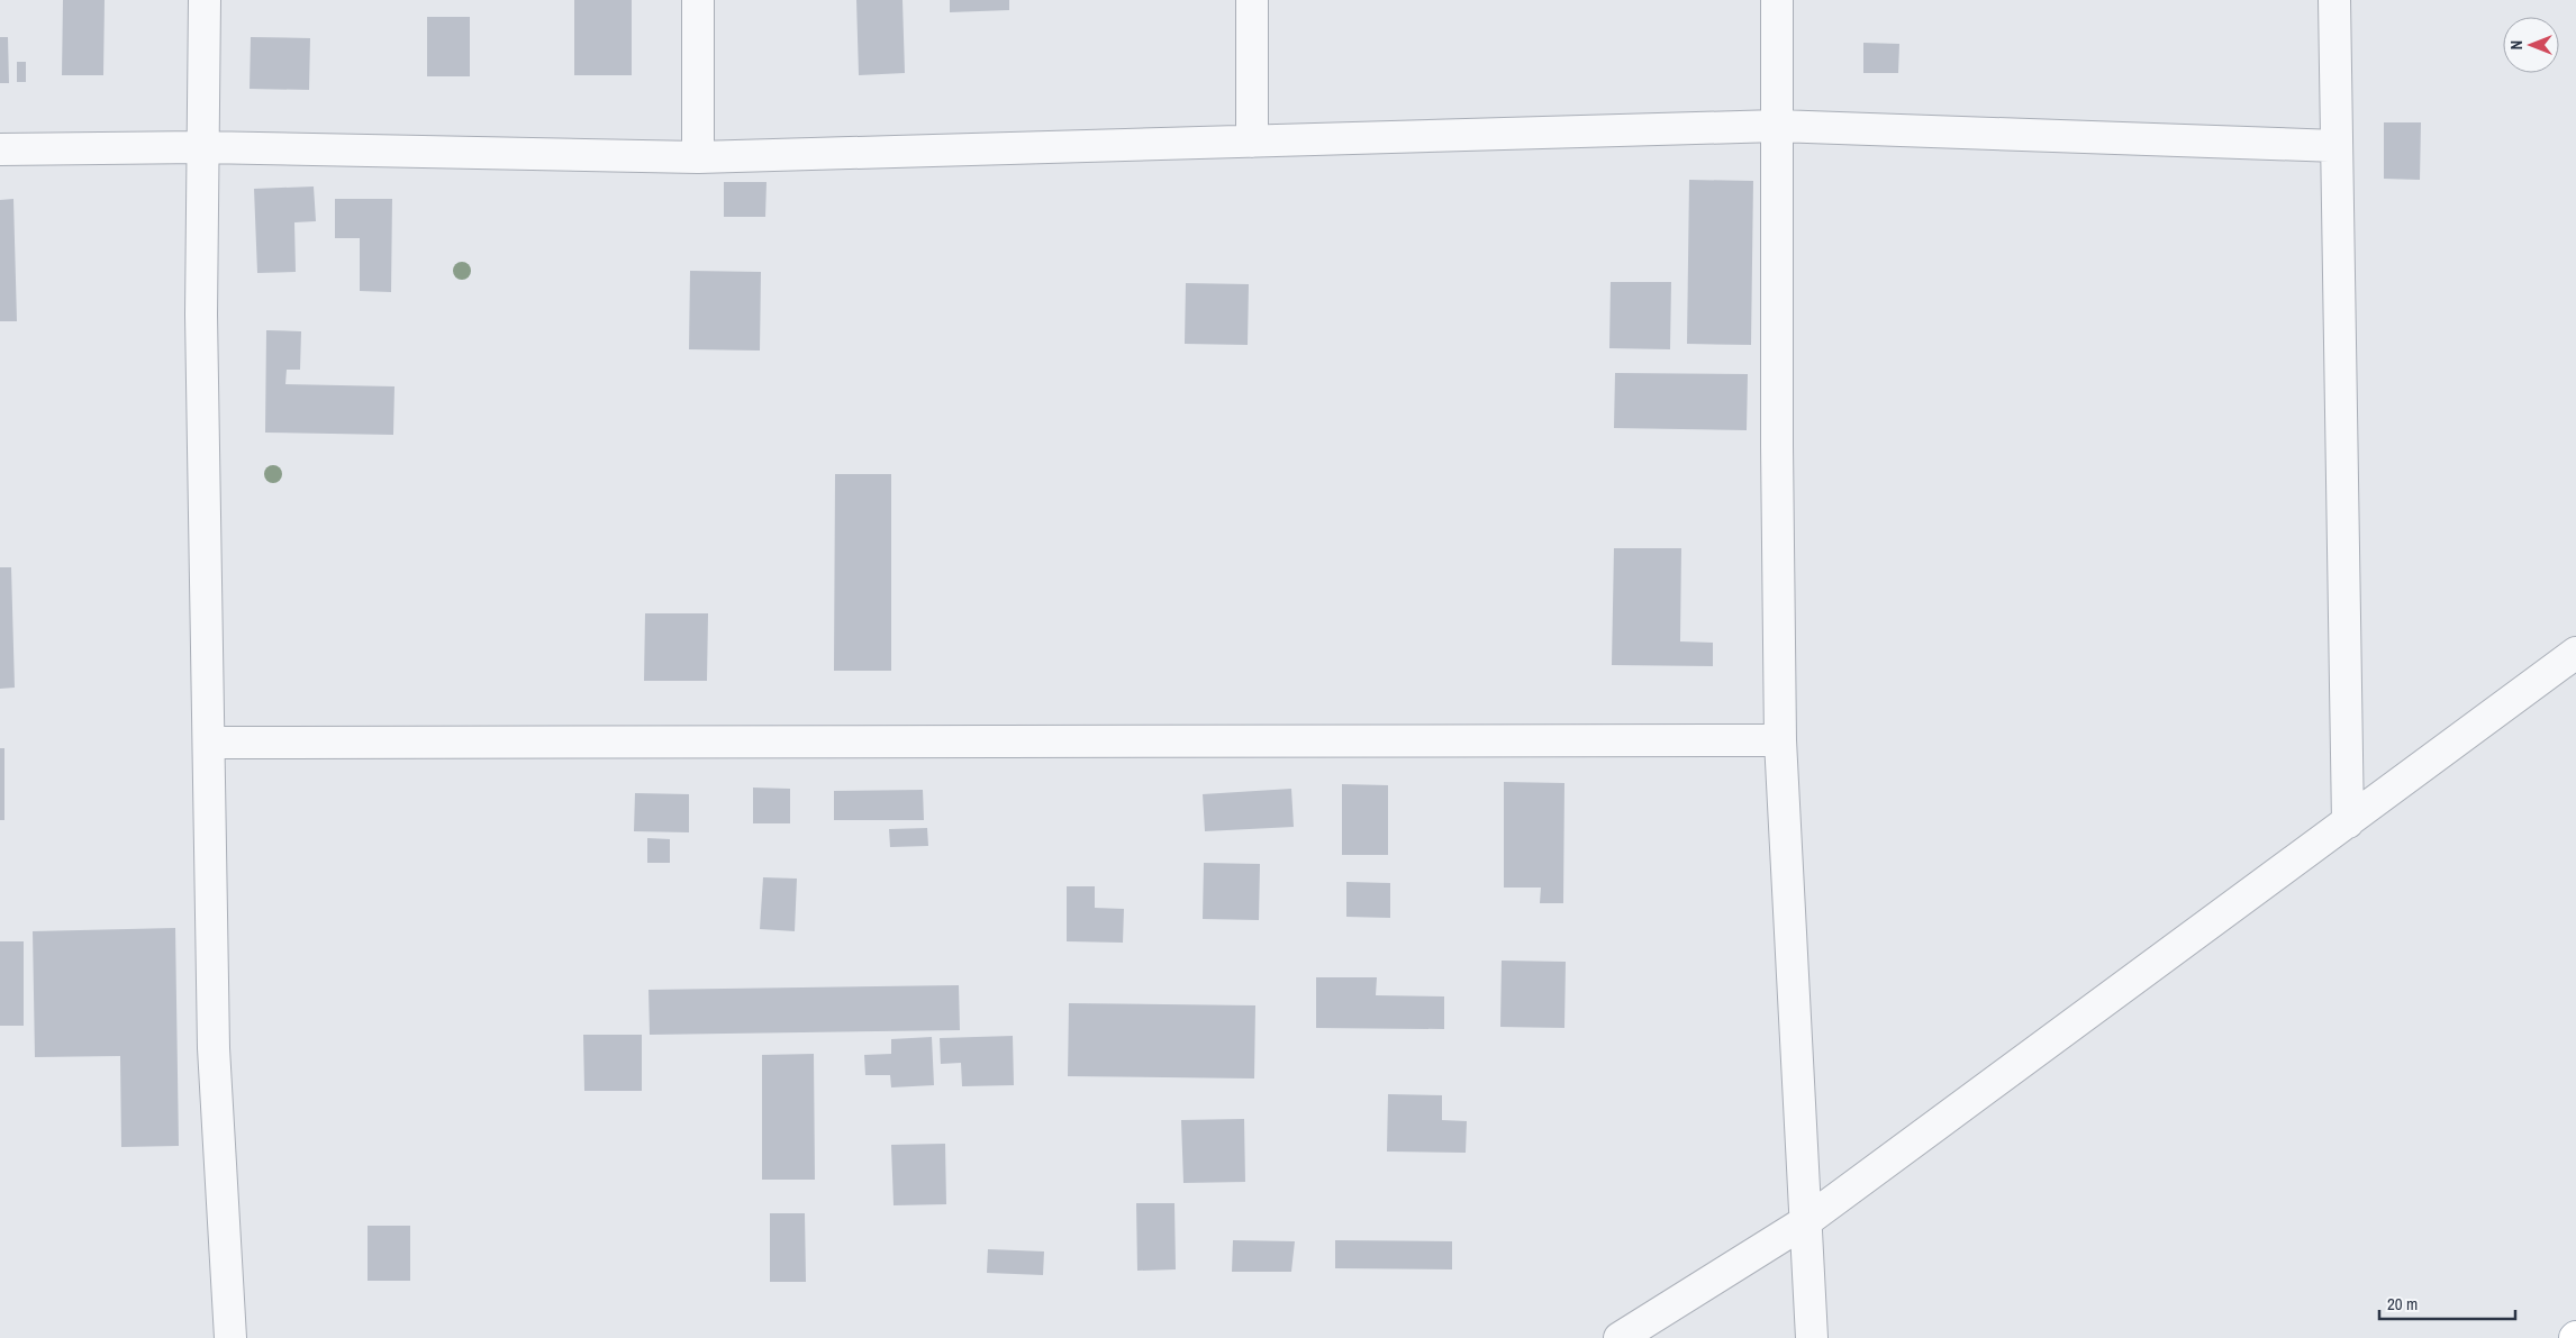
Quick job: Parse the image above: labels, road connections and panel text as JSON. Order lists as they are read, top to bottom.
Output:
{
  "scale_bar": "20 m",
  "north": "left"
}
